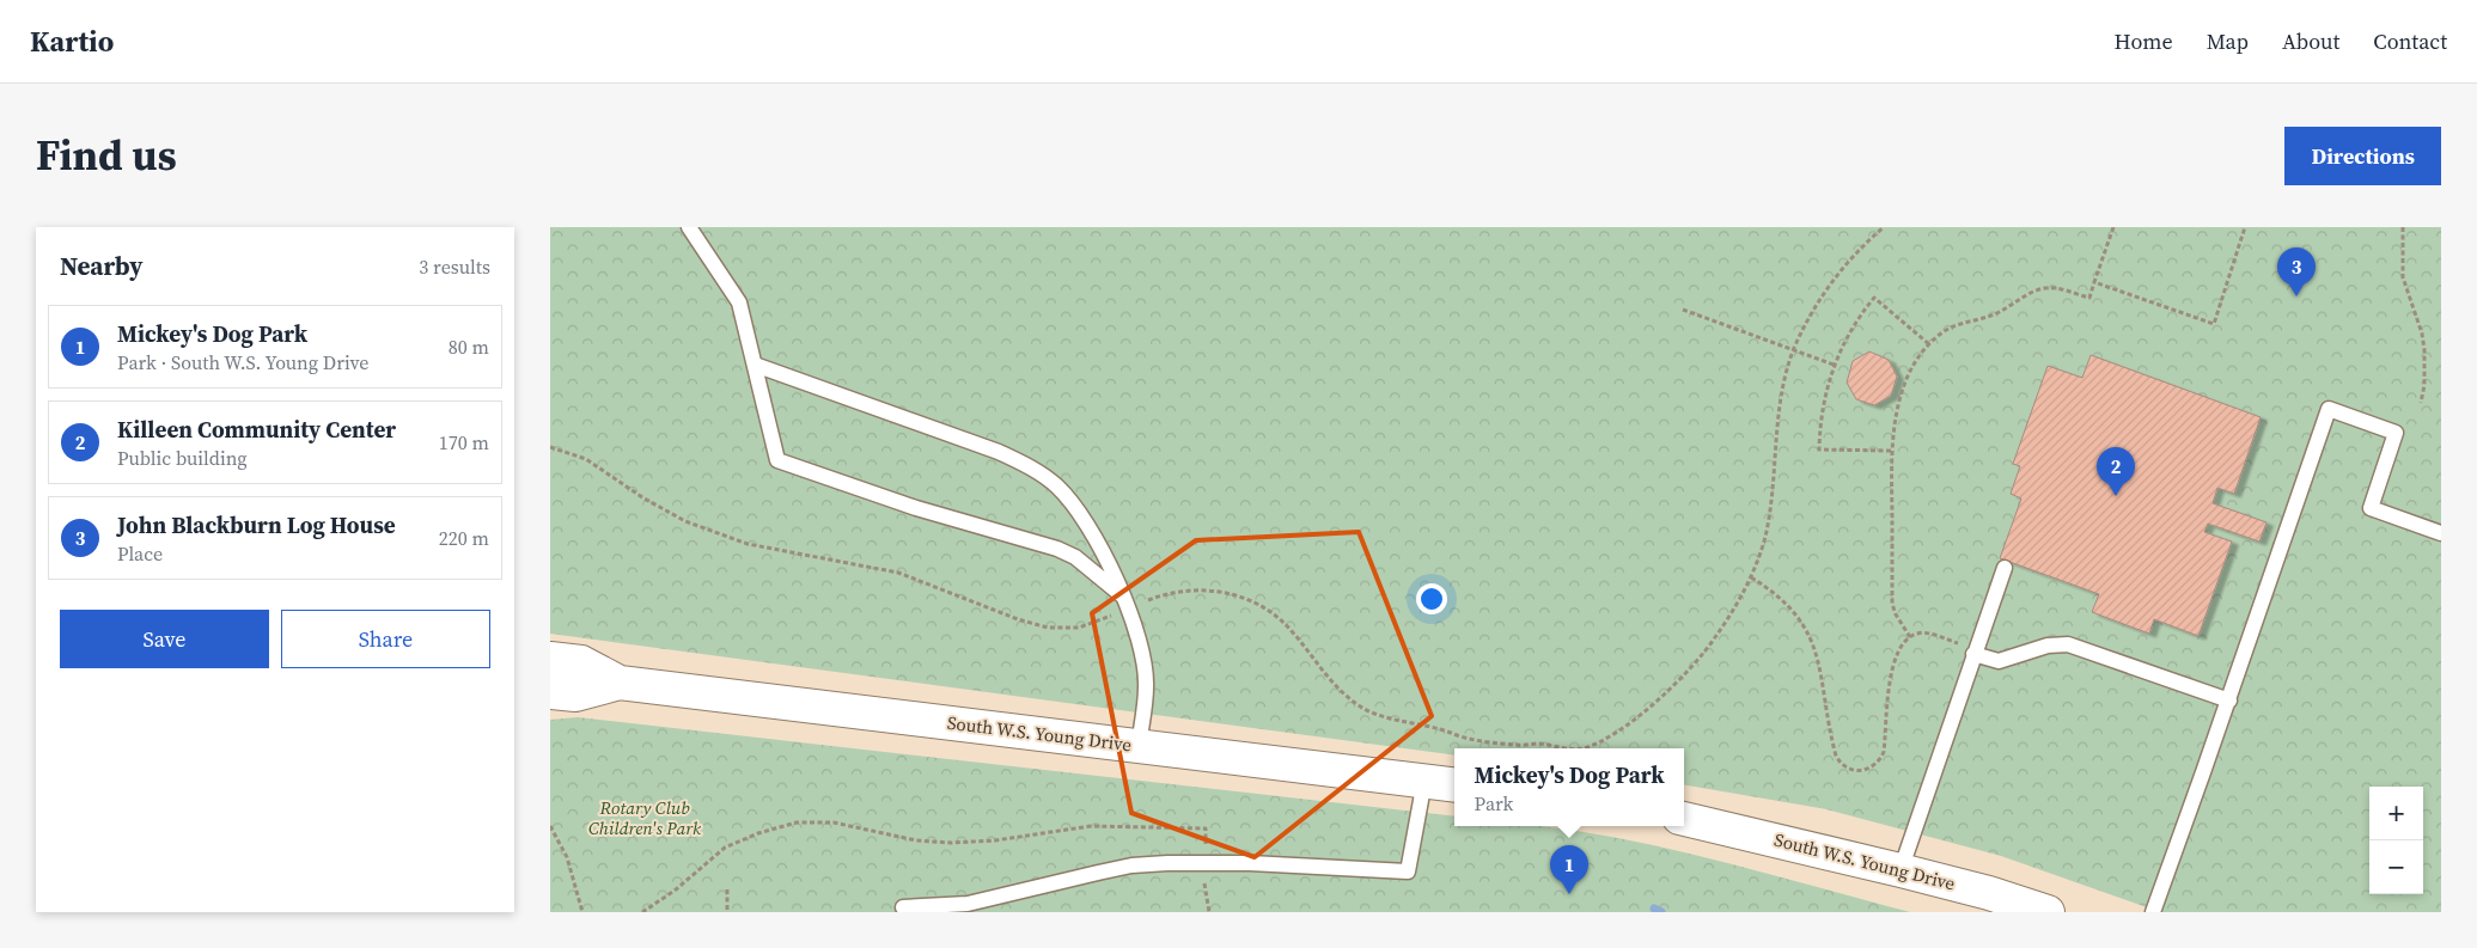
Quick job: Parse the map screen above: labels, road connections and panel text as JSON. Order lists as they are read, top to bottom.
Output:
{
  "streets": {
    "main road": ["South W.S. Young Drive"]
  },
  "parks": ["Rotary Club Children's Park"],
  "page": {
    "header": "Kartio",
    "nav": [
      "Home",
      "Map",
      "About",
      "Contact"
    ],
    "title": "Find us",
    "buttons": [
      "Directions",
      ["Save", "Share"]
    ],
    "heading": ["Nearby", "3 results"],
    "pins": ["3", "2", "1"],
    "list": [
      {
        "mark": "1",
        "name": "Mickey's Dog Park",
        "note": "Park · South W.S. Young Drive",
        "value": "80 m"
      },
      {
        "mark": "2",
        "name": "Killeen Community Center",
        "note": "Public building",
        "value": "170 m"
      },
      {
        "mark": "3",
        "name": "John Blackburn Log House",
        "note": "Place",
        "value": "220 m"
      }
    ],
    "popup": ["Mickey's Dog Park", "Park"],
    "map_buttons": ["+", "−"]
  }
}
